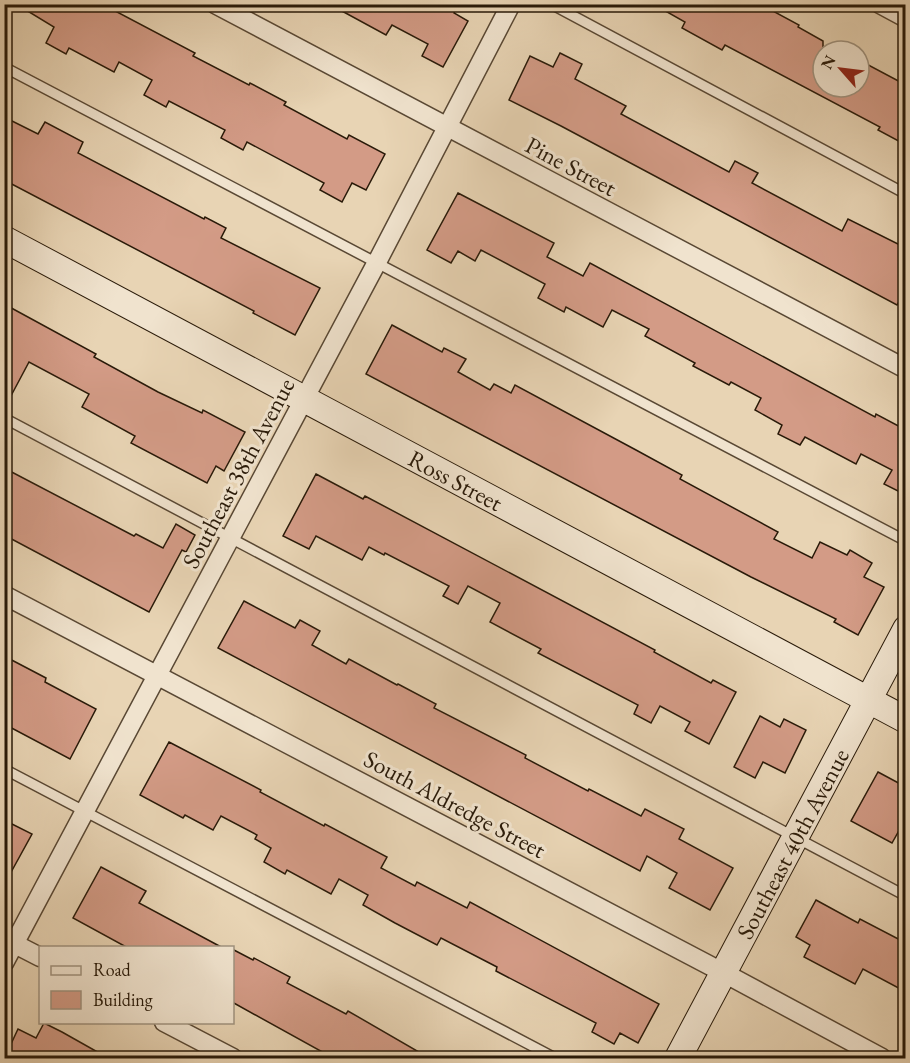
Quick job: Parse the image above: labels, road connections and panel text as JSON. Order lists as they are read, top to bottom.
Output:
{
  "streets": {
    "street": [
      "Pine Street",
      "Southeast 38th Avenue",
      "Ross Street",
      "South Aldredge Street",
      "Southeast 40th Avenue"
    ]
  },
  "crossings": [
    ["Pine Street", "Southeast 38th Avenue"],
    ["Southeast 38th Avenue", "Ross Street"],
    ["Southeast 38th Avenue", "South Aldredge Street"],
    ["Ross Street", "Southeast 40th Avenue"],
    ["South Aldredge Street", "Southeast 40th Avenue"]
  ],
  "legend": ["Road", "Building"],
  "north": "top left"
}
